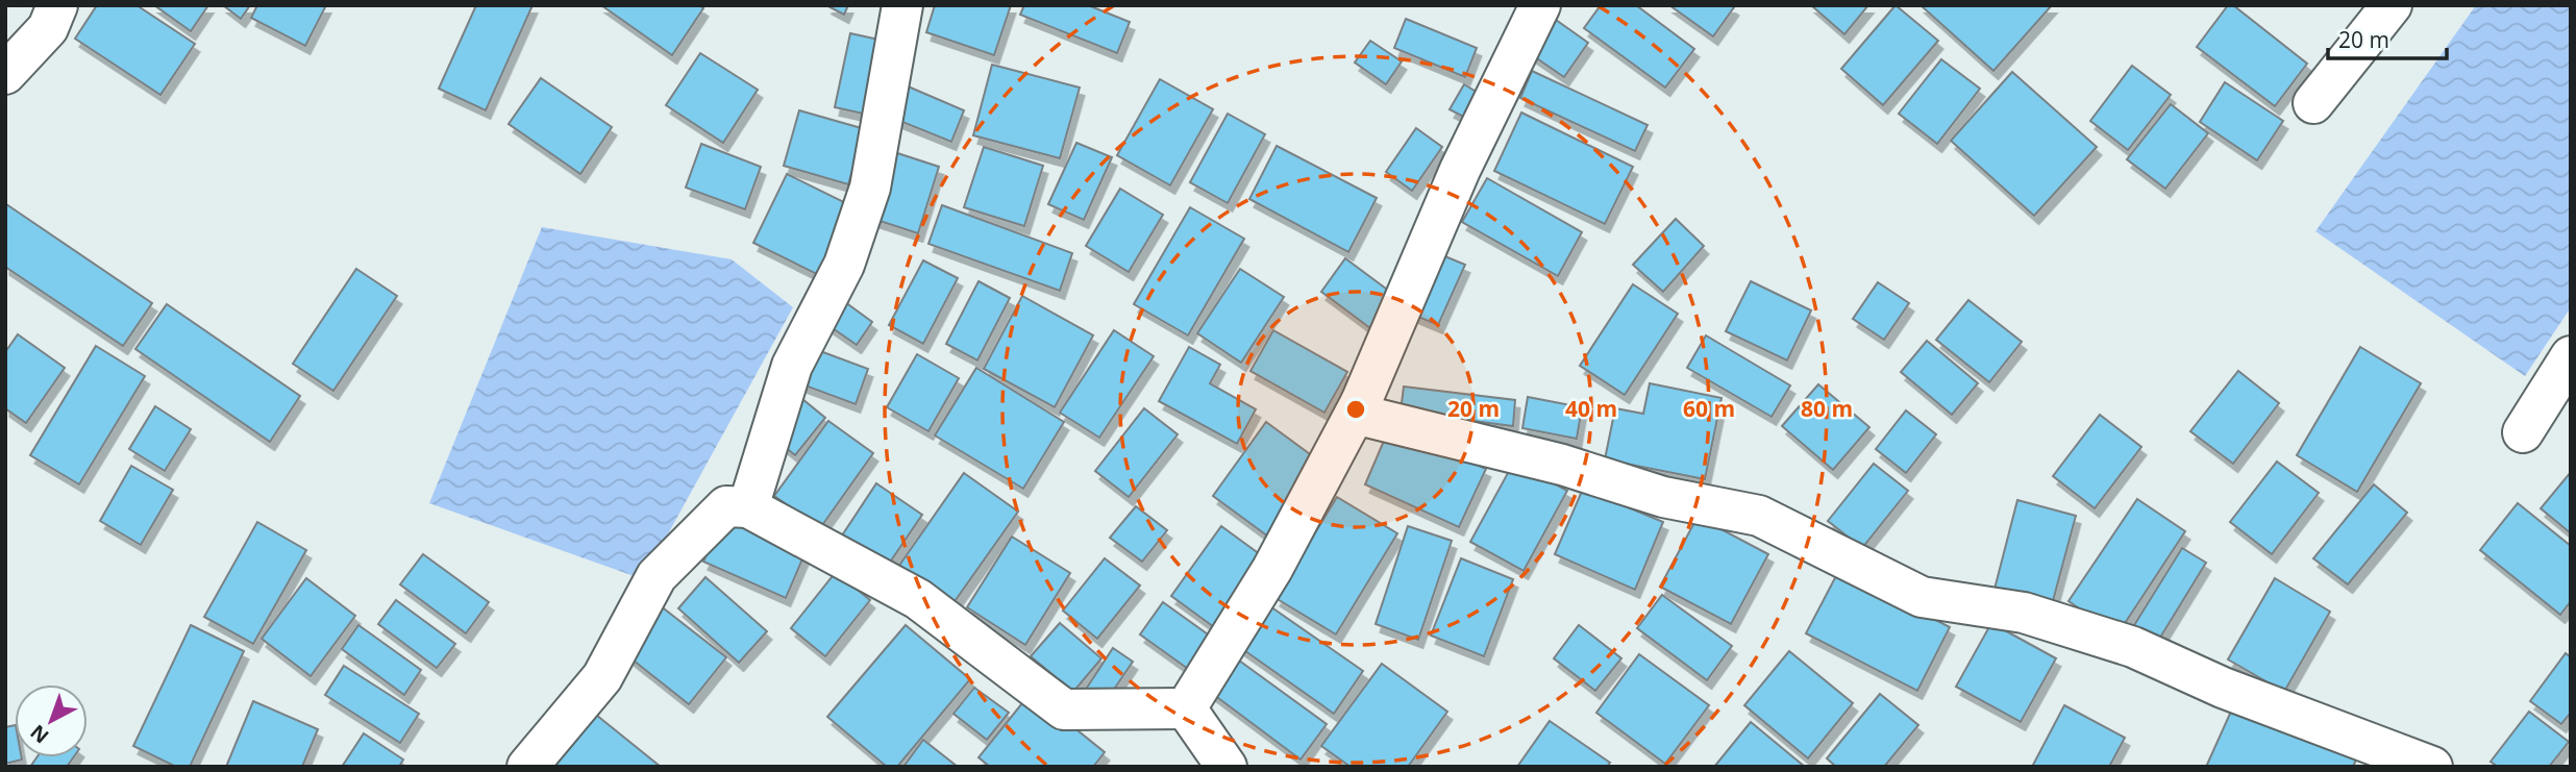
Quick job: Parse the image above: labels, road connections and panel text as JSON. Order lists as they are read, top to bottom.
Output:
{
  "scale_bar": "20 m",
  "north": "bottom left",
  "rings": [
    "20 m",
    "40 m",
    "60 m",
    "80 m"
  ]
}
